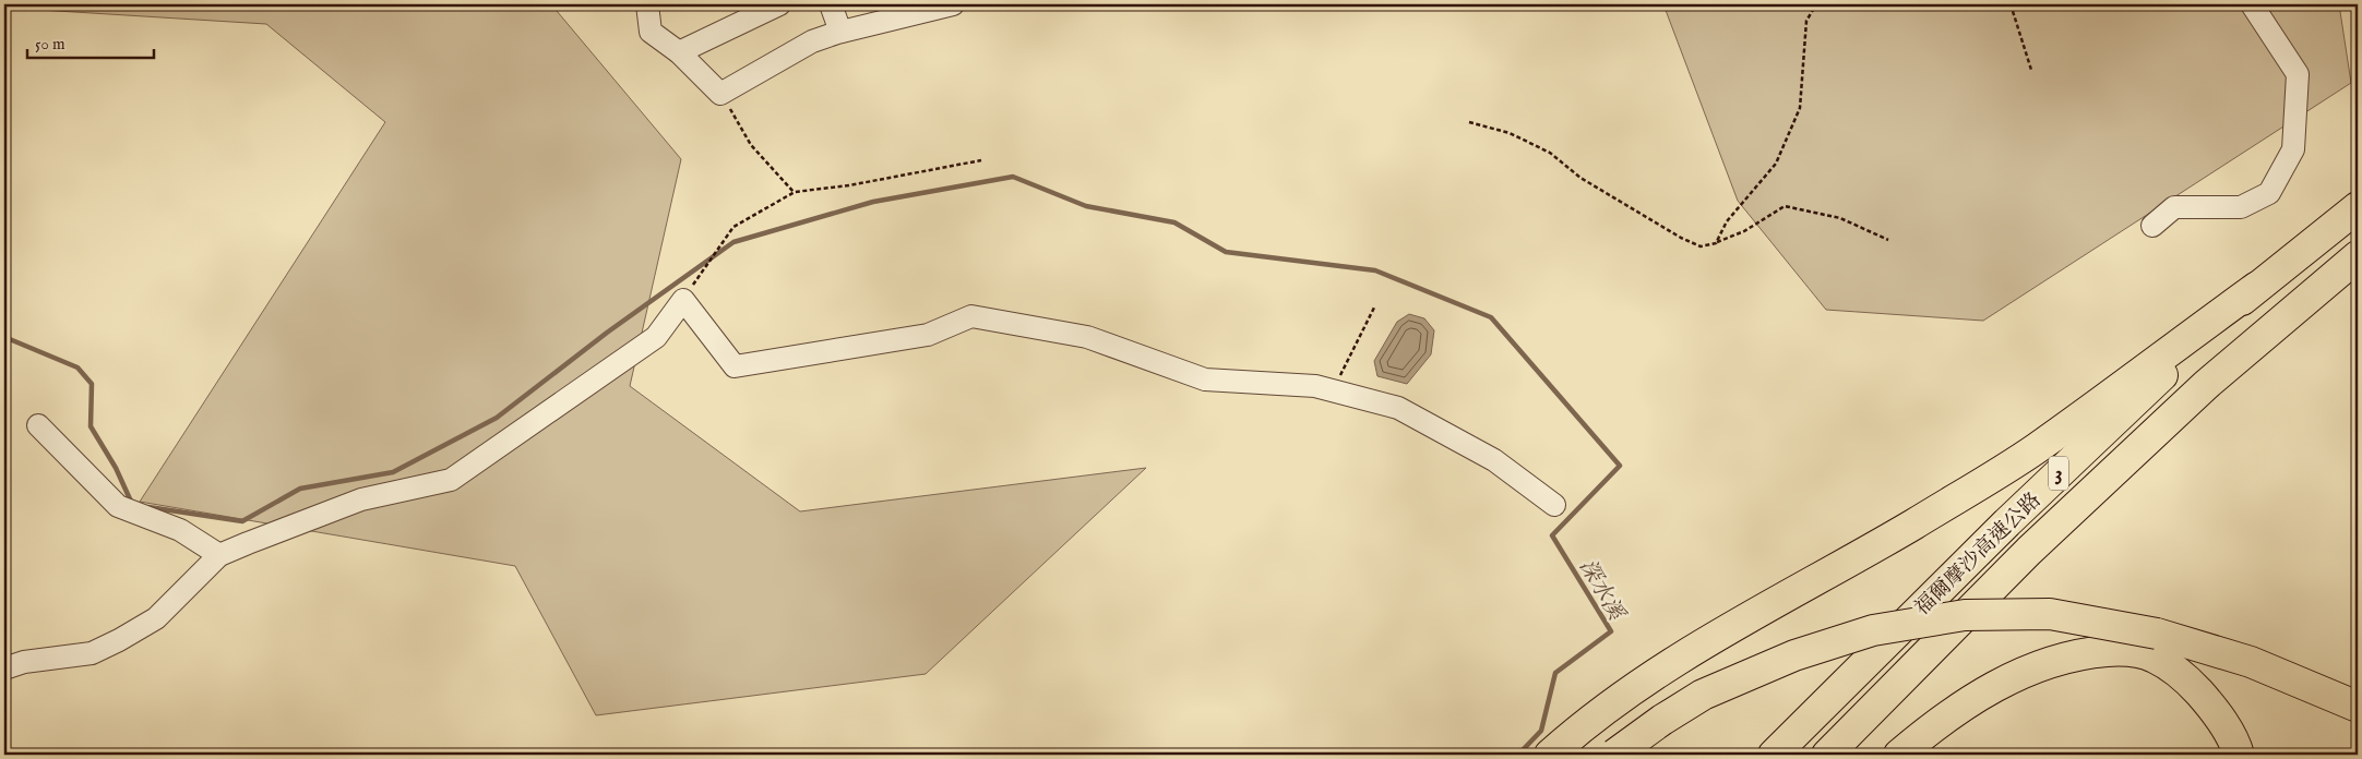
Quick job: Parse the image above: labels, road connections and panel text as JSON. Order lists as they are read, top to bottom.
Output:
{
  "streets": {
    "highway": ["3", "福爾摩沙高速公路"]
  },
  "water": ["深水溪"],
  "scale_bar": "50 m"
}
